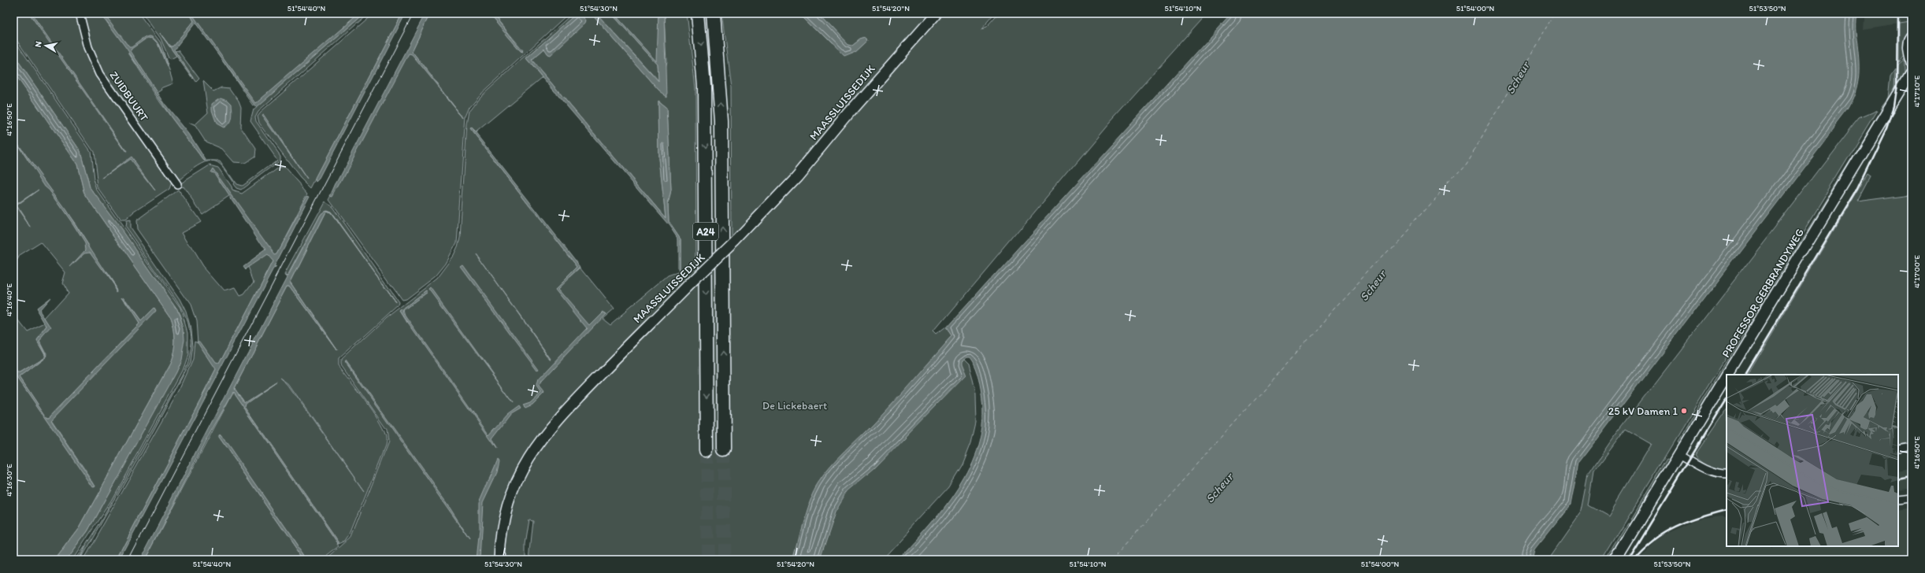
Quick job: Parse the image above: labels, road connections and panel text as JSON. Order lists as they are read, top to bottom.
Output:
{
  "streets": {
    "highway": ["A24"],
    "street": ["ZUIDBUURT", "MAASSLUISSEDIJK", "PROFESSOR GERBRANDYWEG"]
  },
  "water": ["Scheur"],
  "parks": ["De Lickebaert"],
  "places": ["25 kV Damen 1"],
  "north": "left",
  "coordinates": [
    "51°54'40\"N",
    "51°54'30\"N",
    "51°54'20\"N",
    "51°54'10\"N",
    "51°54'00\"N",
    "51°53'50\"N",
    "4°17'10\"E",
    "4°16'50\"E",
    "4°17'00\"E",
    "4°16'40\"E",
    "4°16'30\"E"
  ]
}
